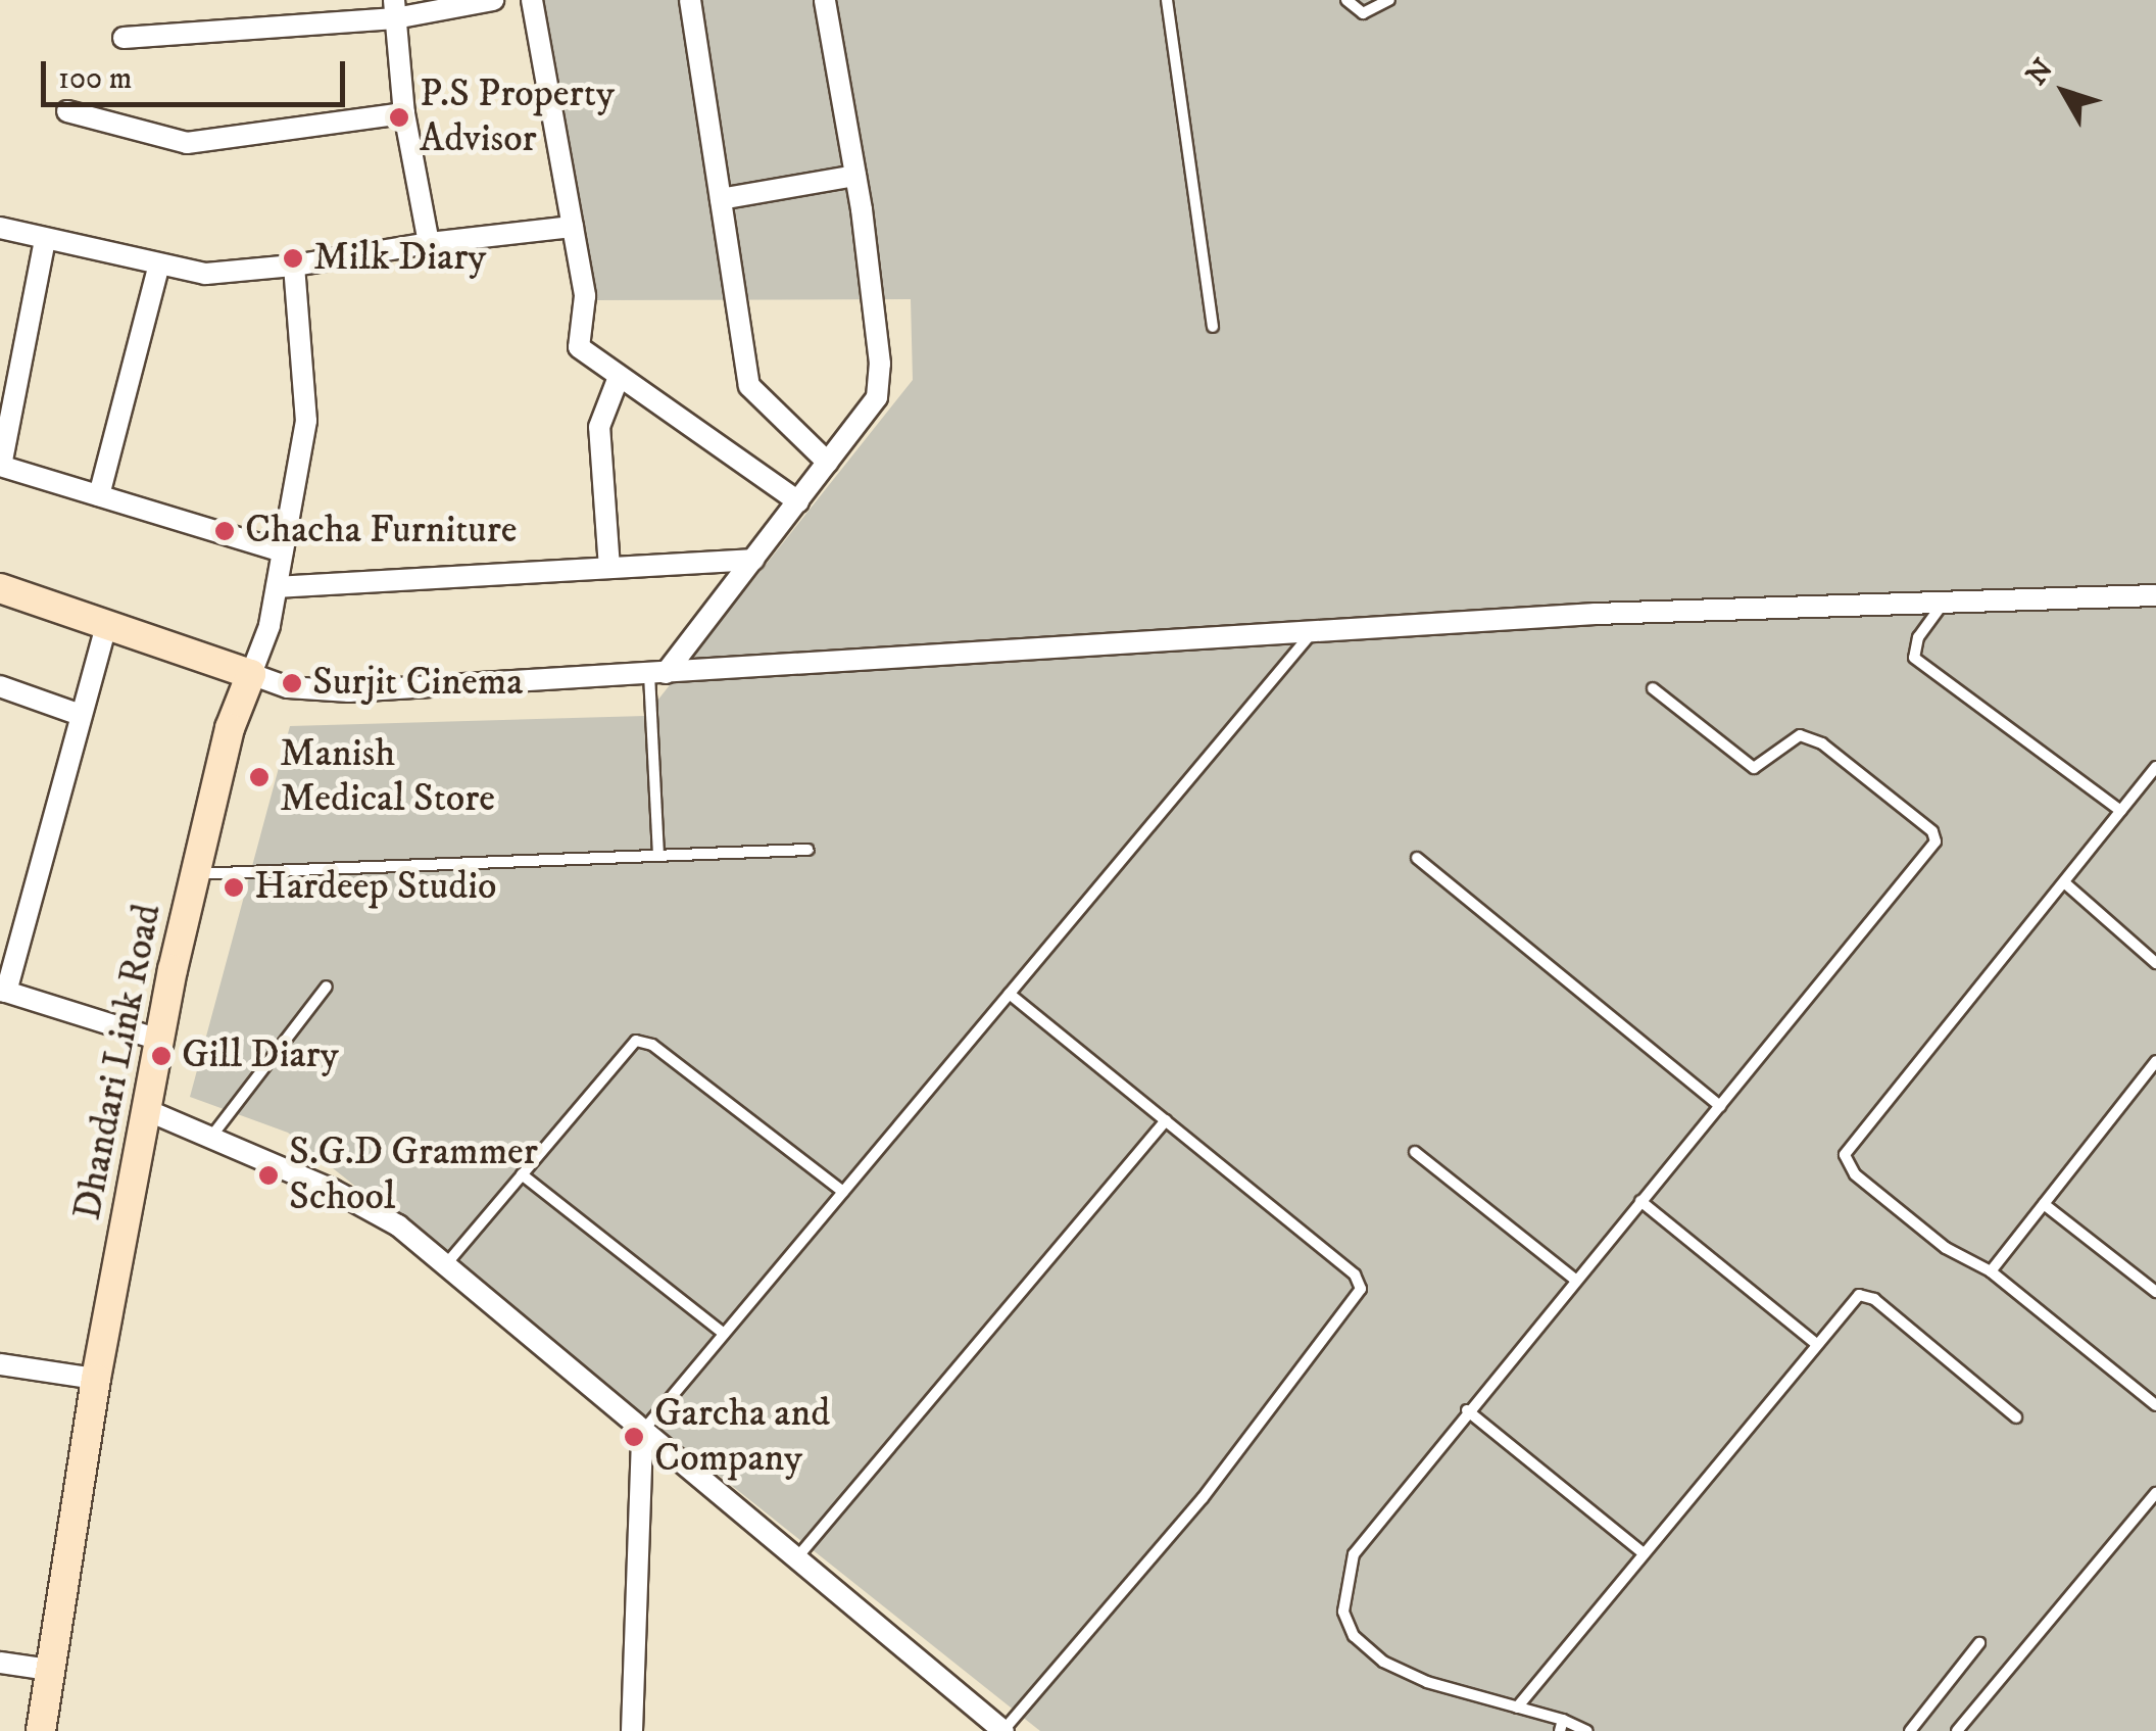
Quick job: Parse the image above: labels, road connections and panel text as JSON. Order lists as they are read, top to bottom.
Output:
{
  "streets": {
    "street": ["Dhandari Link Road"]
  },
  "places": [
    "P.S Property Advisor",
    "Milk Diary",
    "Chacha Furniture",
    "Surjit Cinema",
    "Manish Medical Store",
    "Hardeep Studio",
    "Gill Diary",
    "S.G.D Grammer School",
    "Garcha and Company"
  ],
  "scale_bar": "100 m",
  "north": "top left"
}
